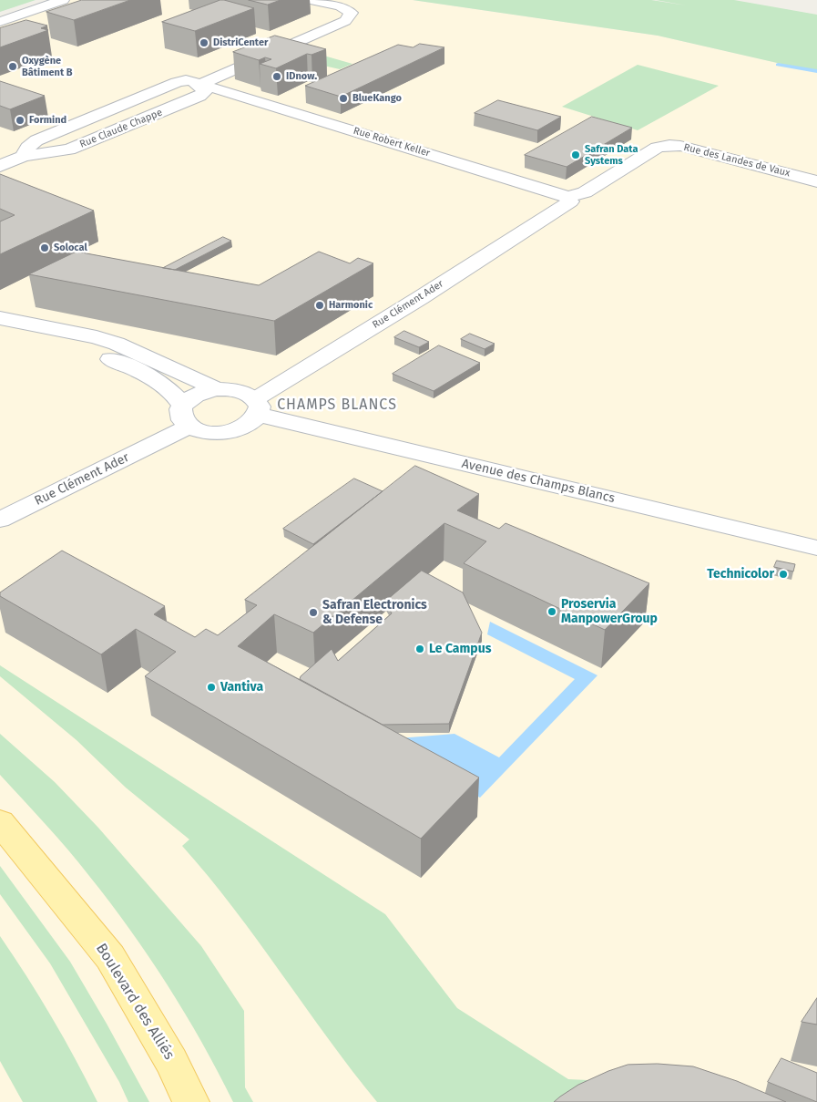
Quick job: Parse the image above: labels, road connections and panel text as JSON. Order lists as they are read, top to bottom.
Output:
{
  "streets": {
    "main road": ["Boulevard des Alliés"],
    "street": [
      "Rue Claude Chappe",
      "Rue Robert Keller",
      "Rue des Landes de Vaux",
      "Rue Clément Ader",
      "Avenue des Champs Blancs"
    ]
  },
  "crossings": [
    ["Rue Claude Chappe", "Rue Robert Keller"],
    ["Rue Robert Keller", "Rue Clément Ader"],
    ["Rue des Landes de Vaux", "Rue Clément Ader"],
    ["Rue Clément Ader", "Avenue des Champs Blancs"]
  ],
  "districts": ["CHAMPS BLANCS"],
  "places": [
    "DistriCenter",
    "Oxygène Bâtiment B",
    "IDnow.",
    "BlueKango",
    "Formind",
    "Safran Data Systems",
    "Solocal",
    "Harmonic",
    "Technicolor",
    "Proservia ManpowerGroup",
    "Safran Electronics & Defense",
    "Le Campus",
    "Vantiva"
  ]
}
